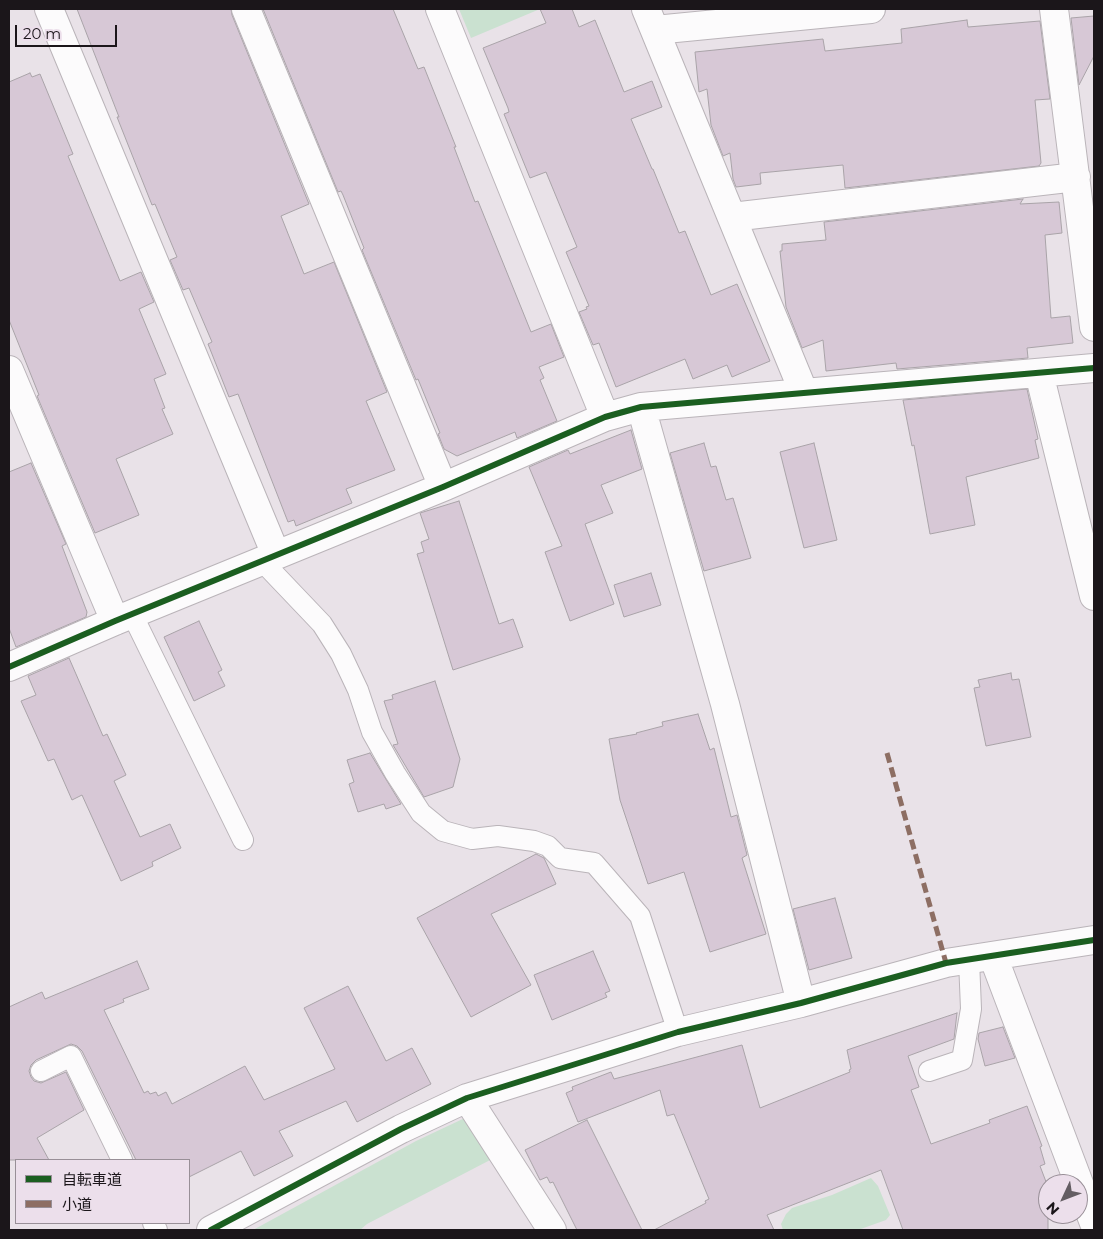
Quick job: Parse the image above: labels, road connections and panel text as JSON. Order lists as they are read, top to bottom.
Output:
{
  "legend": ["自転車道", "小道"],
  "scale_bar": "20 m",
  "north": "bottom left"
}
